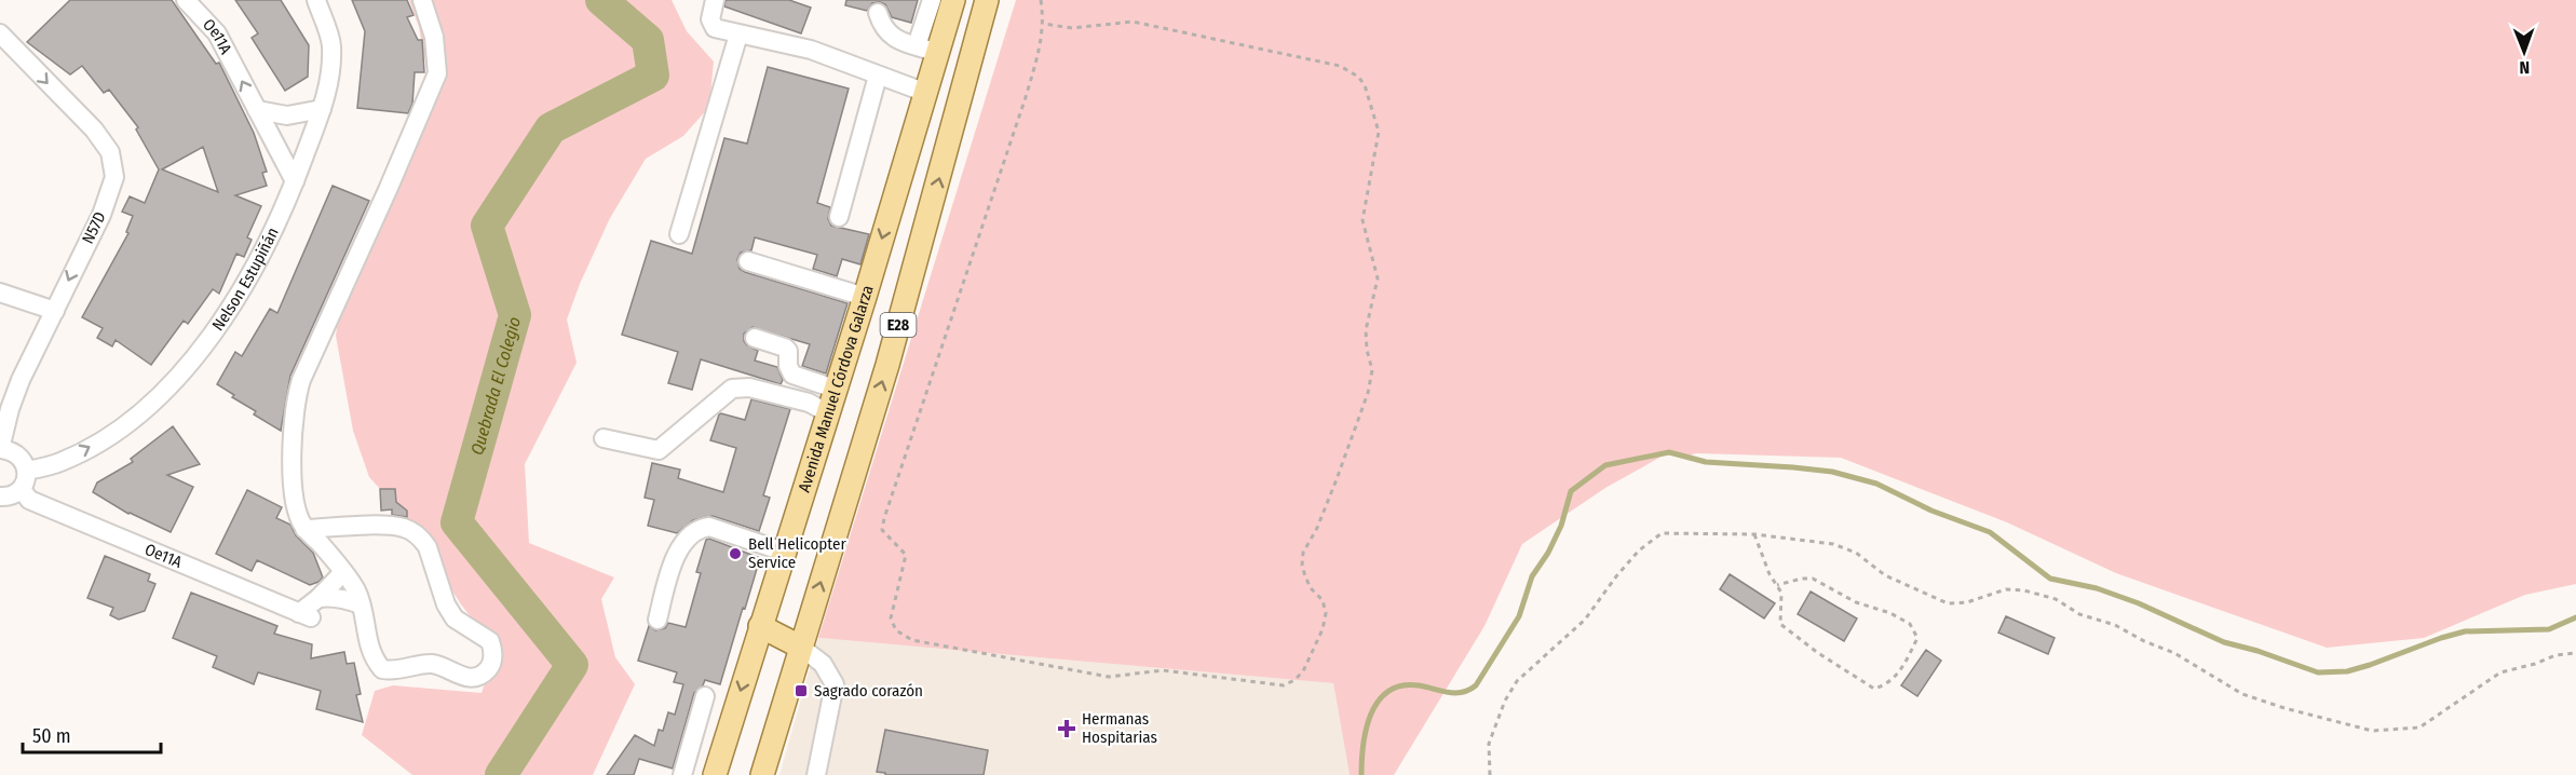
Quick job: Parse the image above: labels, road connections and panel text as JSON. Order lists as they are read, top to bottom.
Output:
{
  "streets": {
    "main road": ["E28", "Avenida Manuel Córdova Galarza"],
    "street": ["Oe11A", "N57D", "Nelson Estupiñán"]
  },
  "crossings": [
    ["Oe11A", "Nelson Estupiñán"]
  ],
  "one_way": ["N57D", "Nelson Estupiñán"],
  "water": ["Quebrada El Colegio"],
  "places": {
    "other": ["Bell Helicopter Service"],
    "transit": ["Sagrado corazón"],
    "health": ["Hermanas Hospitarias"]
  },
  "scale_bar": "50 m",
  "north": "bottom"
}
